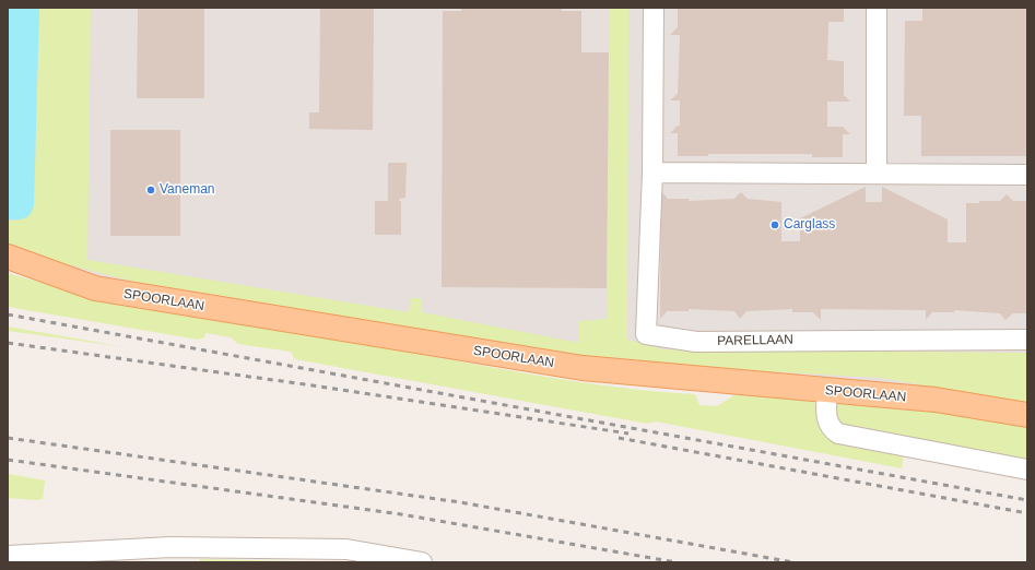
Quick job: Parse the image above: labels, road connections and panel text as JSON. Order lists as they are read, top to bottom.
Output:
{
  "streets": {
    "main road": ["SPOORLAAN"],
    "street": ["PARELLAAN"]
  },
  "places": ["Vaneman", "Carglass"]
}
